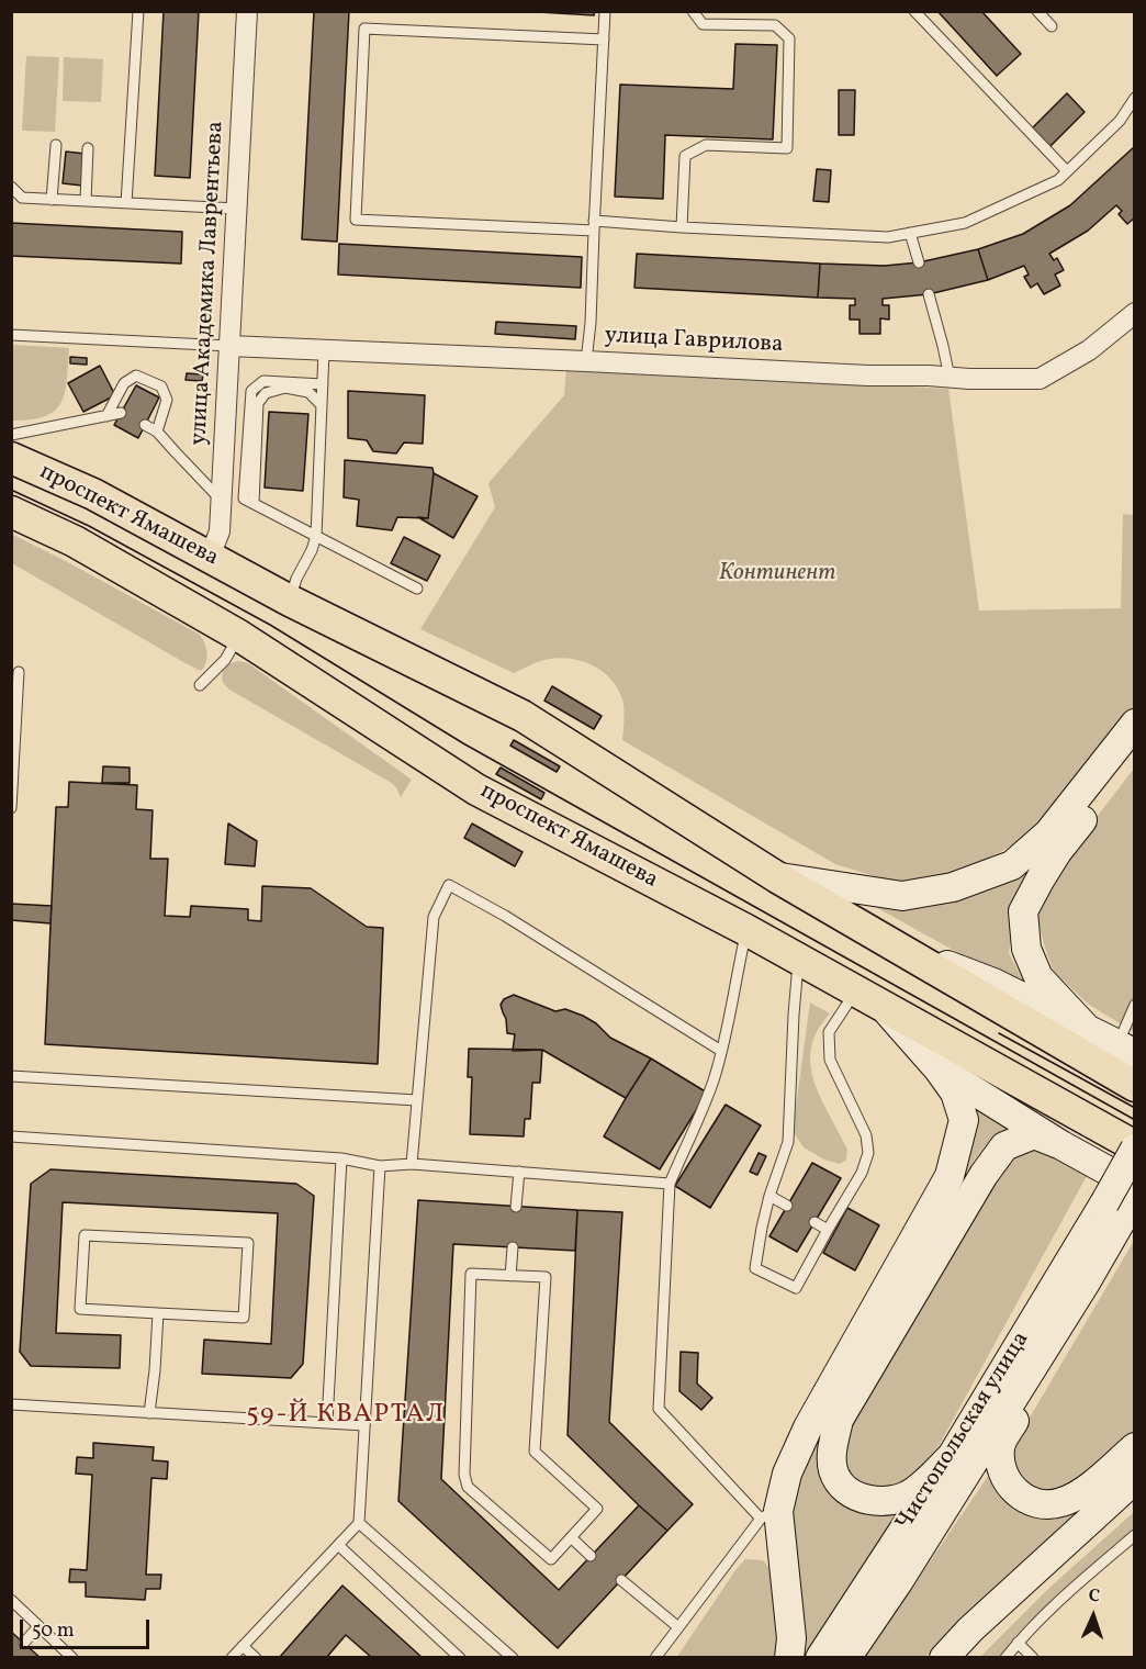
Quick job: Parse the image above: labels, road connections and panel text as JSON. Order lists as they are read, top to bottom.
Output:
{
  "streets": {
    "main road": ["проспект Ямашева", "Чистопольская улица"],
    "street": ["улица Академика Лаврентьева", "улица Гаврилова"]
  },
  "crossings": [
    ["улица Академика Лаврентьева", "улица Гаврилова"],
    ["улица Академика Лаврентьева", "проспект Ямашева"]
  ],
  "districts": ["59-Й КВАРТАЛ"],
  "parks": ["Континент"],
  "scale_bar": "50 m",
  "north": "top"
}
